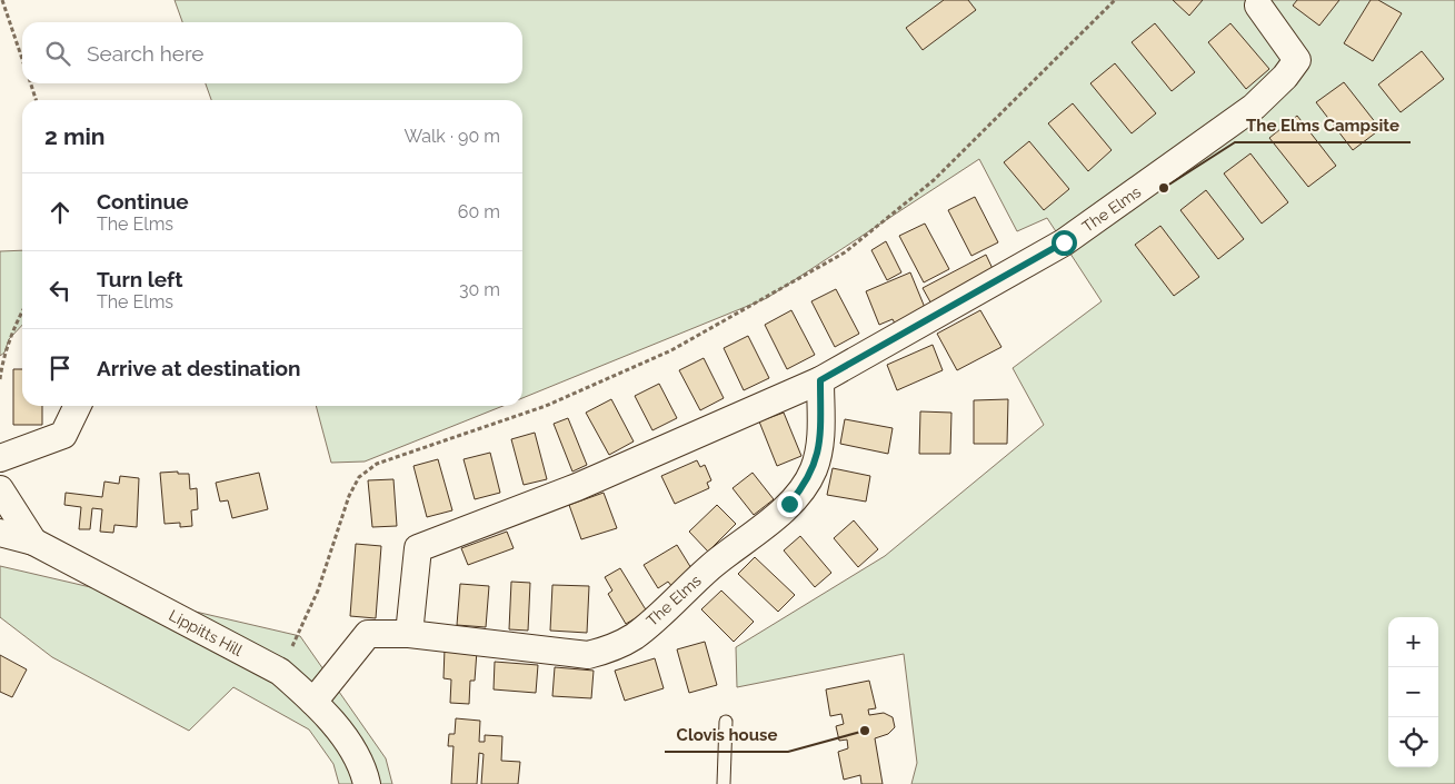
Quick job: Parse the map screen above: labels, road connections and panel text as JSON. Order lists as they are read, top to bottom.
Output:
{
  "streets": {
    "street": ["The Elms", "Lippitts Hill"]
  },
  "crossings": [
    ["The Elms", "Lippitts Hill"]
  ],
  "places": ["The Elms Campsite", "Clovis house"],
  "page": {
    "search": "Search here",
    "heading": ["2 min", "Walk · 90 m"],
    "list": [
      ["Continue", "The Elms", "60 m"],
      ["Turn left", "The Elms", "30 m"],
      "Arrive at destination"
    ],
    "map_buttons": ["+", "−"]
  }
}
